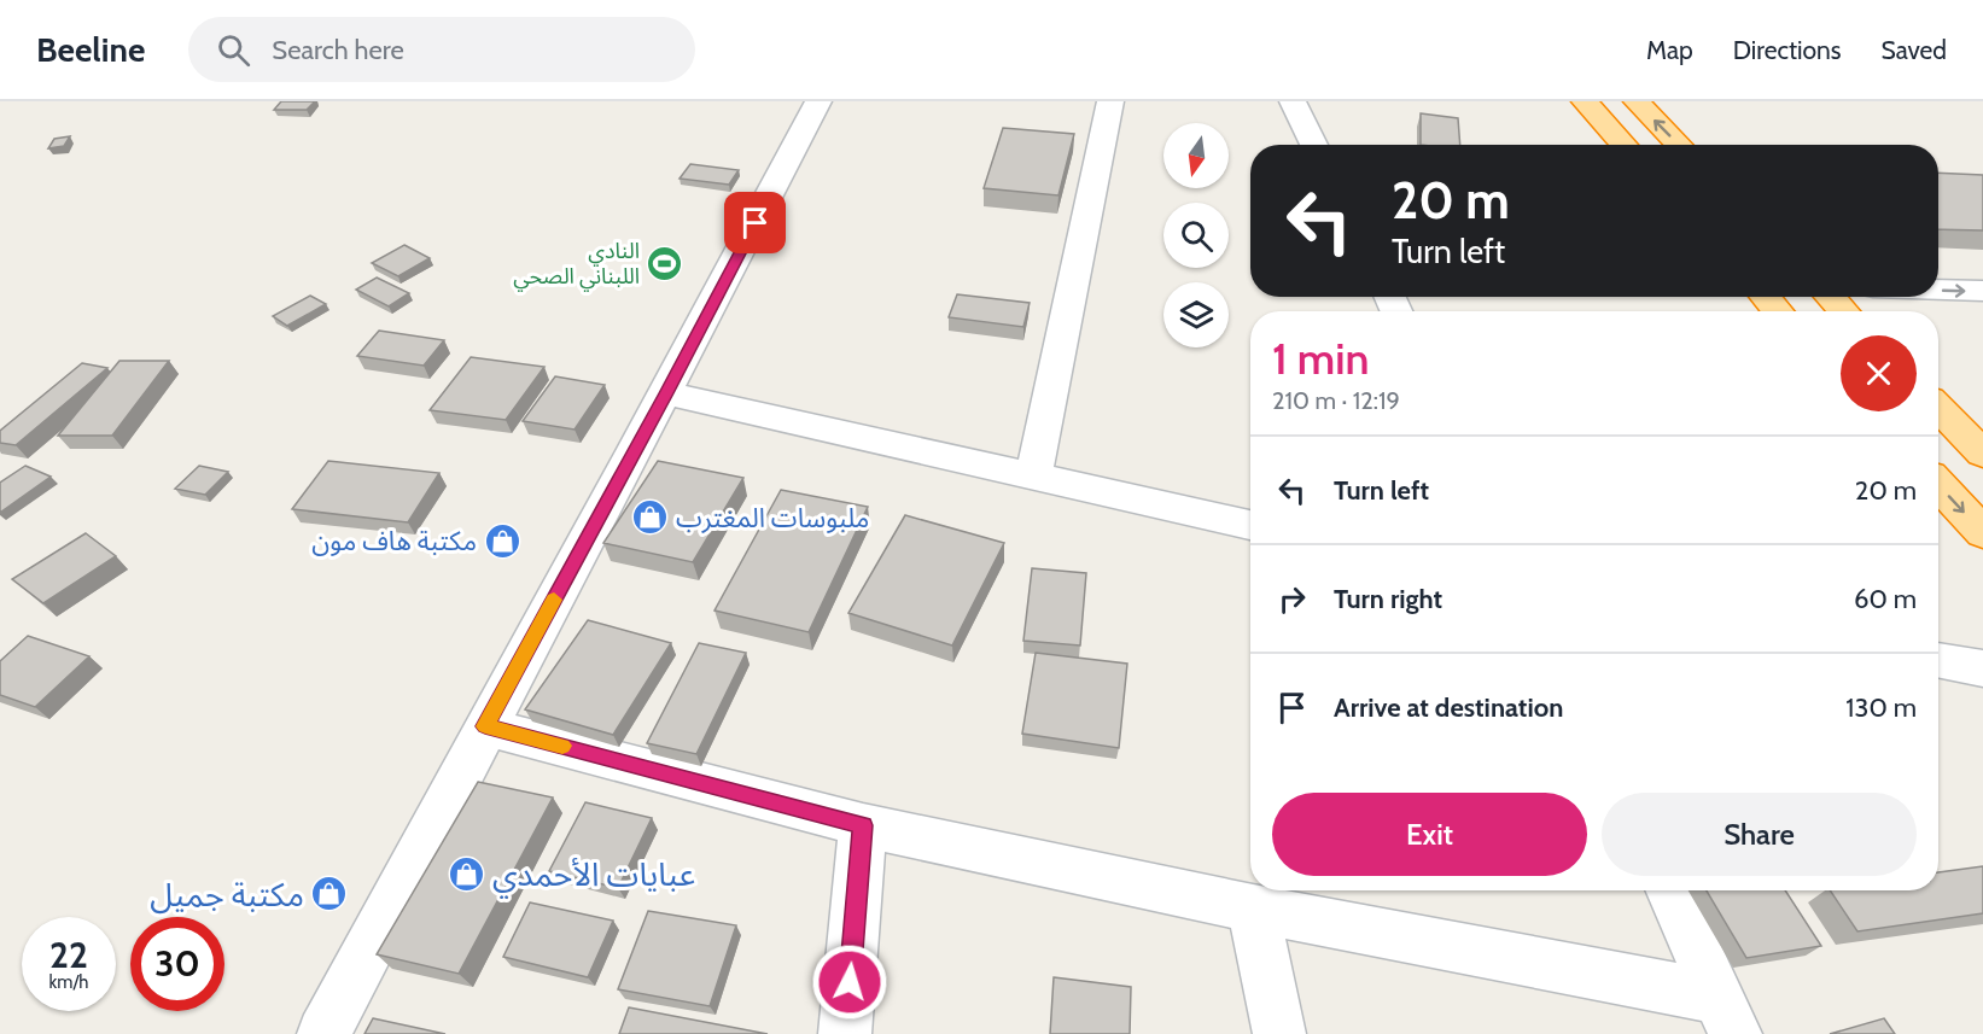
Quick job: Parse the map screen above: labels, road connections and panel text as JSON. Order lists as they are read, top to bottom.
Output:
{
  "places": {
    "sports": ["النادي اللبناني الصحي"],
    "shop": [
      "ملبوسات المغترب",
      "مكتبة هاف مون",
      "عبايات الأحمدي",
      "مكتبة جميل"
    ]
  },
  "north": "bottom",
  "page": {
    "header": "Beeline",
    "search": "Search here",
    "nav": ["Map", "Directions", "Saved"],
    "turn": ["20 m", "Turn left"],
    "heading": ["1 min", "210 m · 12:19"],
    "list": [
      {
        "name": "Turn left",
        "value": "20 m"
      },
      {
        "name": "Turn right",
        "value": "60 m"
      },
      {
        "name": "Arrive at destination",
        "value": "130 m"
      }
    ],
    "buttons": ["Exit", "Share"],
    "speed": "22 km/h",
    "limit": "30"
  }
}
